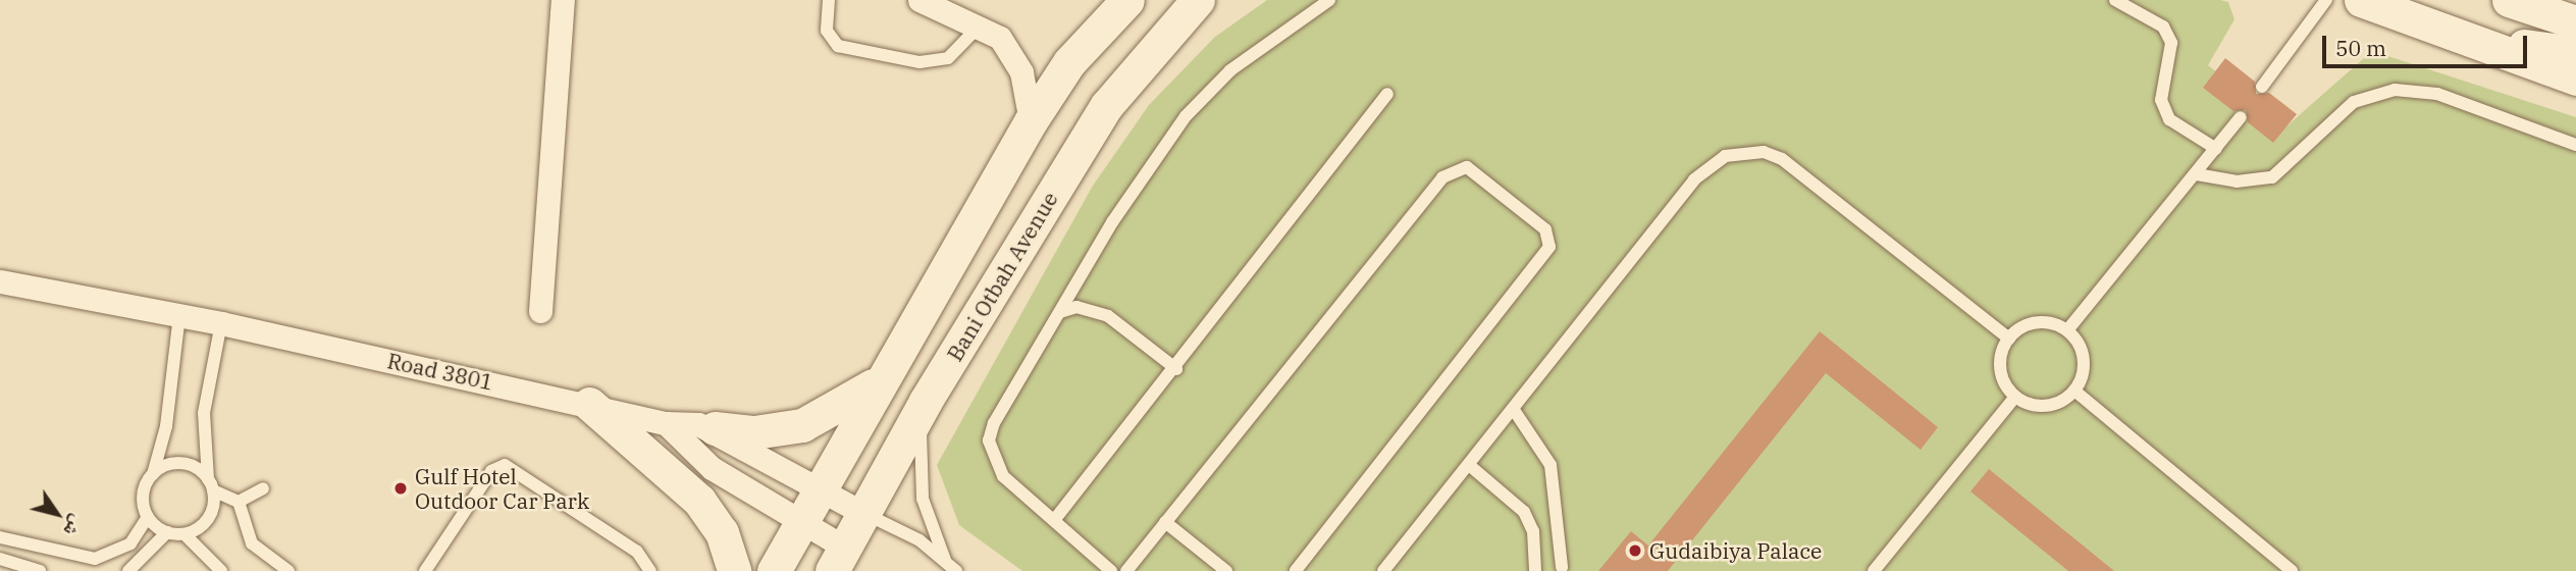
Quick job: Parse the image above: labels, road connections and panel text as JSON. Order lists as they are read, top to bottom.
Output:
{
  "streets": {
    "main road": ["Bani Otbah Avenue"],
    "street": ["Road 3801"]
  },
  "places": ["Gulf Hotel Outdoor Car Park", "Gudaibiya Palace"],
  "scale_bar": "50 m",
  "north": "bottom right"
}
